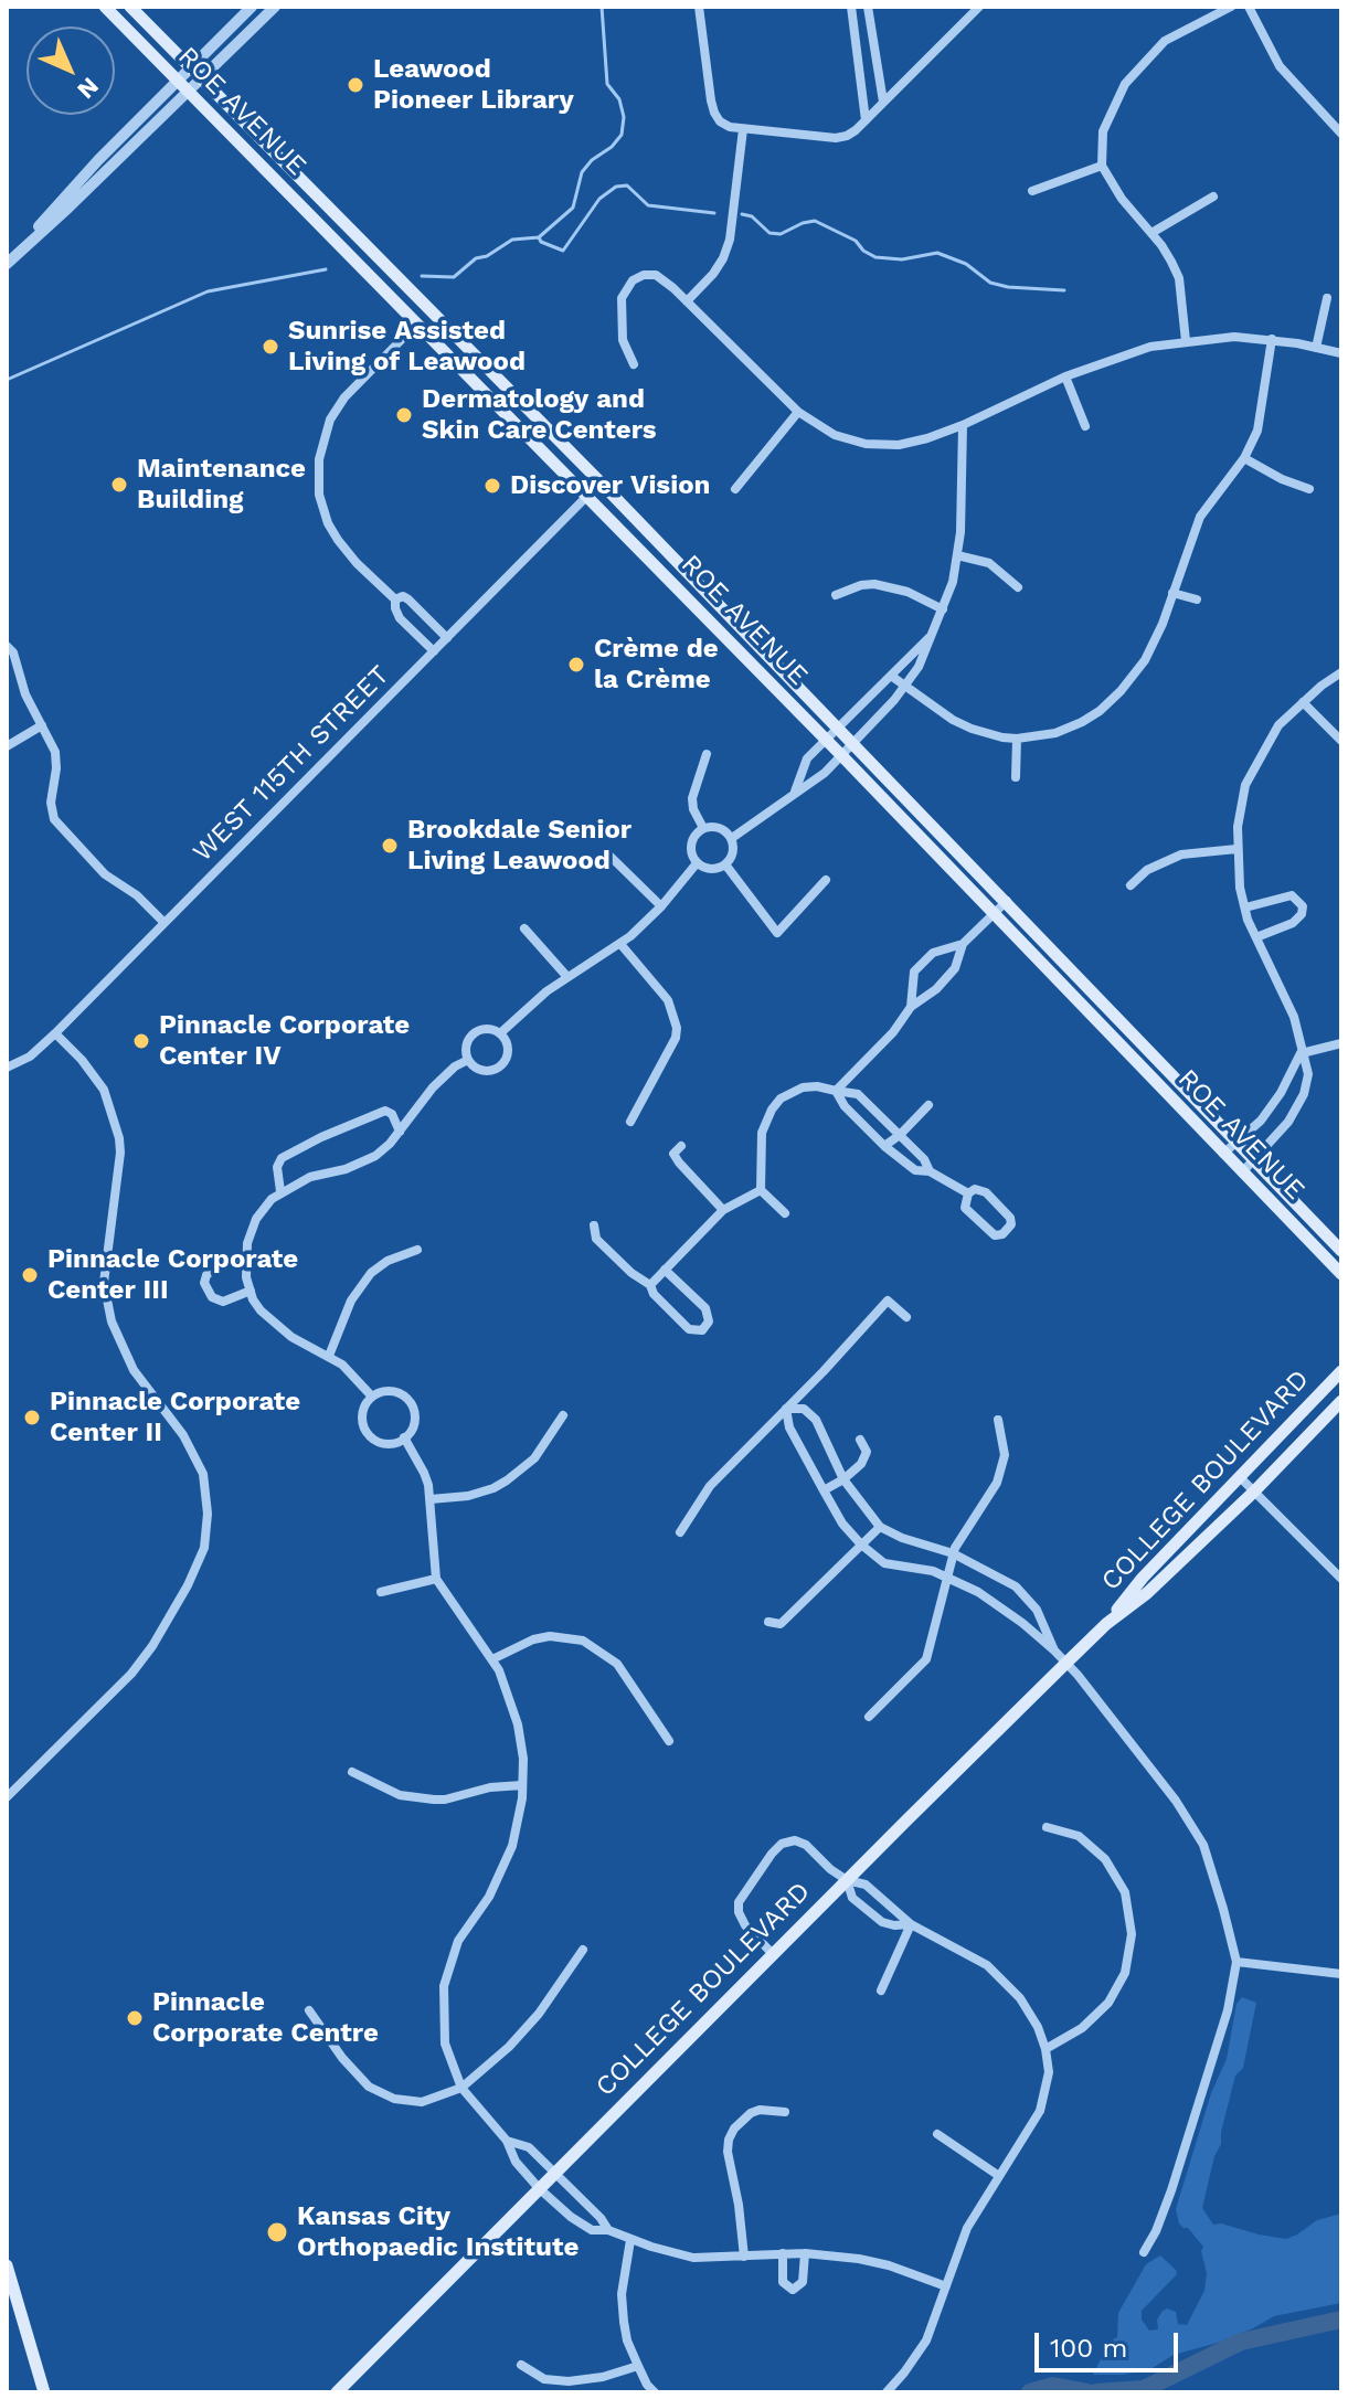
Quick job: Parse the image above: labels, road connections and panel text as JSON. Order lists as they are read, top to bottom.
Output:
{
  "streets": {
    "main road": ["ROE AVENUE", "COLLEGE BOULEVARD"],
    "street": ["WEST 115TH STREET"]
  },
  "crossings": [
    ["ROE AVENUE", "WEST 115TH STREET"]
  ],
  "places": [
    "Leawood Pioneer Library",
    "Sunrise Assisted Living of Leawood",
    "Dermatology and Skin Care Centers",
    "Maintenance Building",
    "Discover Vision",
    "Crème de la Crème",
    "Brookdale Senior Living Leawood",
    "Pinnacle Corporate Center IV",
    "Pinnacle Corporate Center III",
    "Pinnacle Corporate Center II",
    "Pinnacle Corporate Centre",
    "Kansas City Orthopaedic Institute"
  ],
  "scale_bar": "100 m",
  "north": "bottom right"
}
